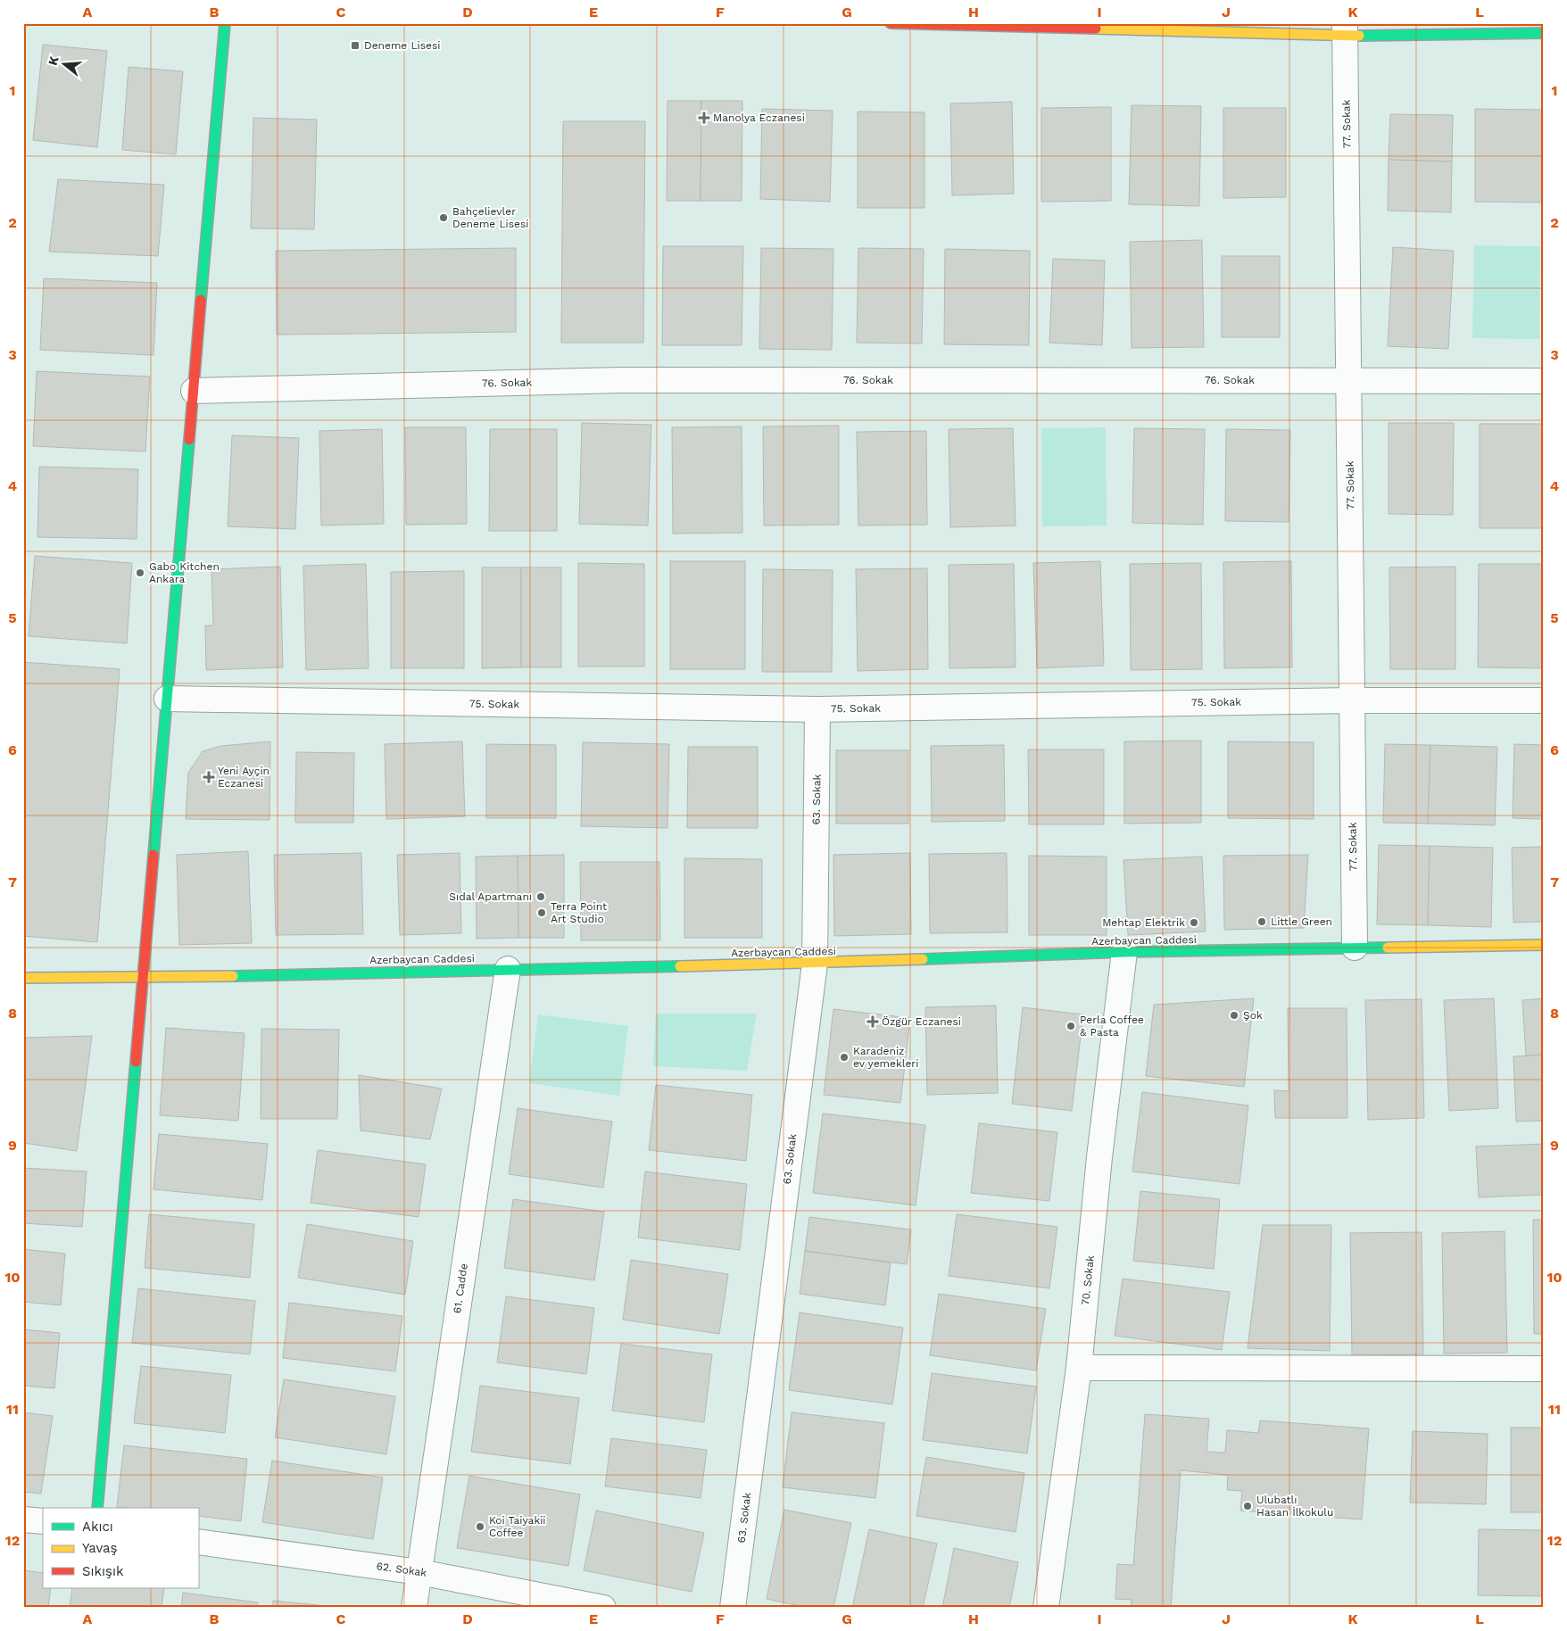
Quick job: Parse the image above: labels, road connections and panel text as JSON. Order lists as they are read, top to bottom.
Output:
{
  "streets": {
    "street": [
      "77. Sokak",
      "76. Sokak",
      "75. Sokak",
      "63. Sokak",
      "Azerbaycan Caddesi",
      "70. Sokak",
      "61. Cadde",
      "62. Sokak"
    ]
  },
  "crossings": [
    ["77. Sokak", "76. Sokak"],
    ["77. Sokak", "75. Sokak"],
    ["77. Sokak", "Azerbaycan Caddesi"],
    ["75. Sokak", "63. Sokak"],
    ["63. Sokak", "Azerbaycan Caddesi"],
    ["Azerbaycan Caddesi", "70. Sokak"],
    ["Azerbaycan Caddesi", "61. Cadde"],
    ["61. Cadde", "62. Sokak"]
  ],
  "places": {
    "transit": ["Deneme Lisesi"],
    "health": ["Manolya Eczanesi", "Yeni Ayçin Eczanesi", "Özgür Eczanesi"],
    "other": [
      "Bahçelievler Deneme Lisesi",
      "Gabo Kitchen Ankara",
      "Sıdal Apartmanı",
      "Terra Point Art Studio",
      "Little Green",
      "Mehtap Elektrik",
      "Şok",
      "Perla Coffee & Pasta",
      "Karadeniz ev yemekleri",
      "Ulubatlı Hasan İlkokulu",
      "Koi Taiyakii Coffee"
    ]
  },
  "legend": ["Akıcı", "Yavaş", "Sıkışık"],
  "north": "left",
  "grid": {
    "columns": [
      "A",
      "B",
      "C",
      "D",
      "E",
      "F",
      "G",
      "H",
      "I",
      "J",
      "K",
      "L"
    ],
    "rows": [
      "1",
      "2",
      "3",
      "4",
      "5",
      "6",
      "7",
      "8",
      "9",
      "10",
      "11",
      "12"
    ]
  }
}
